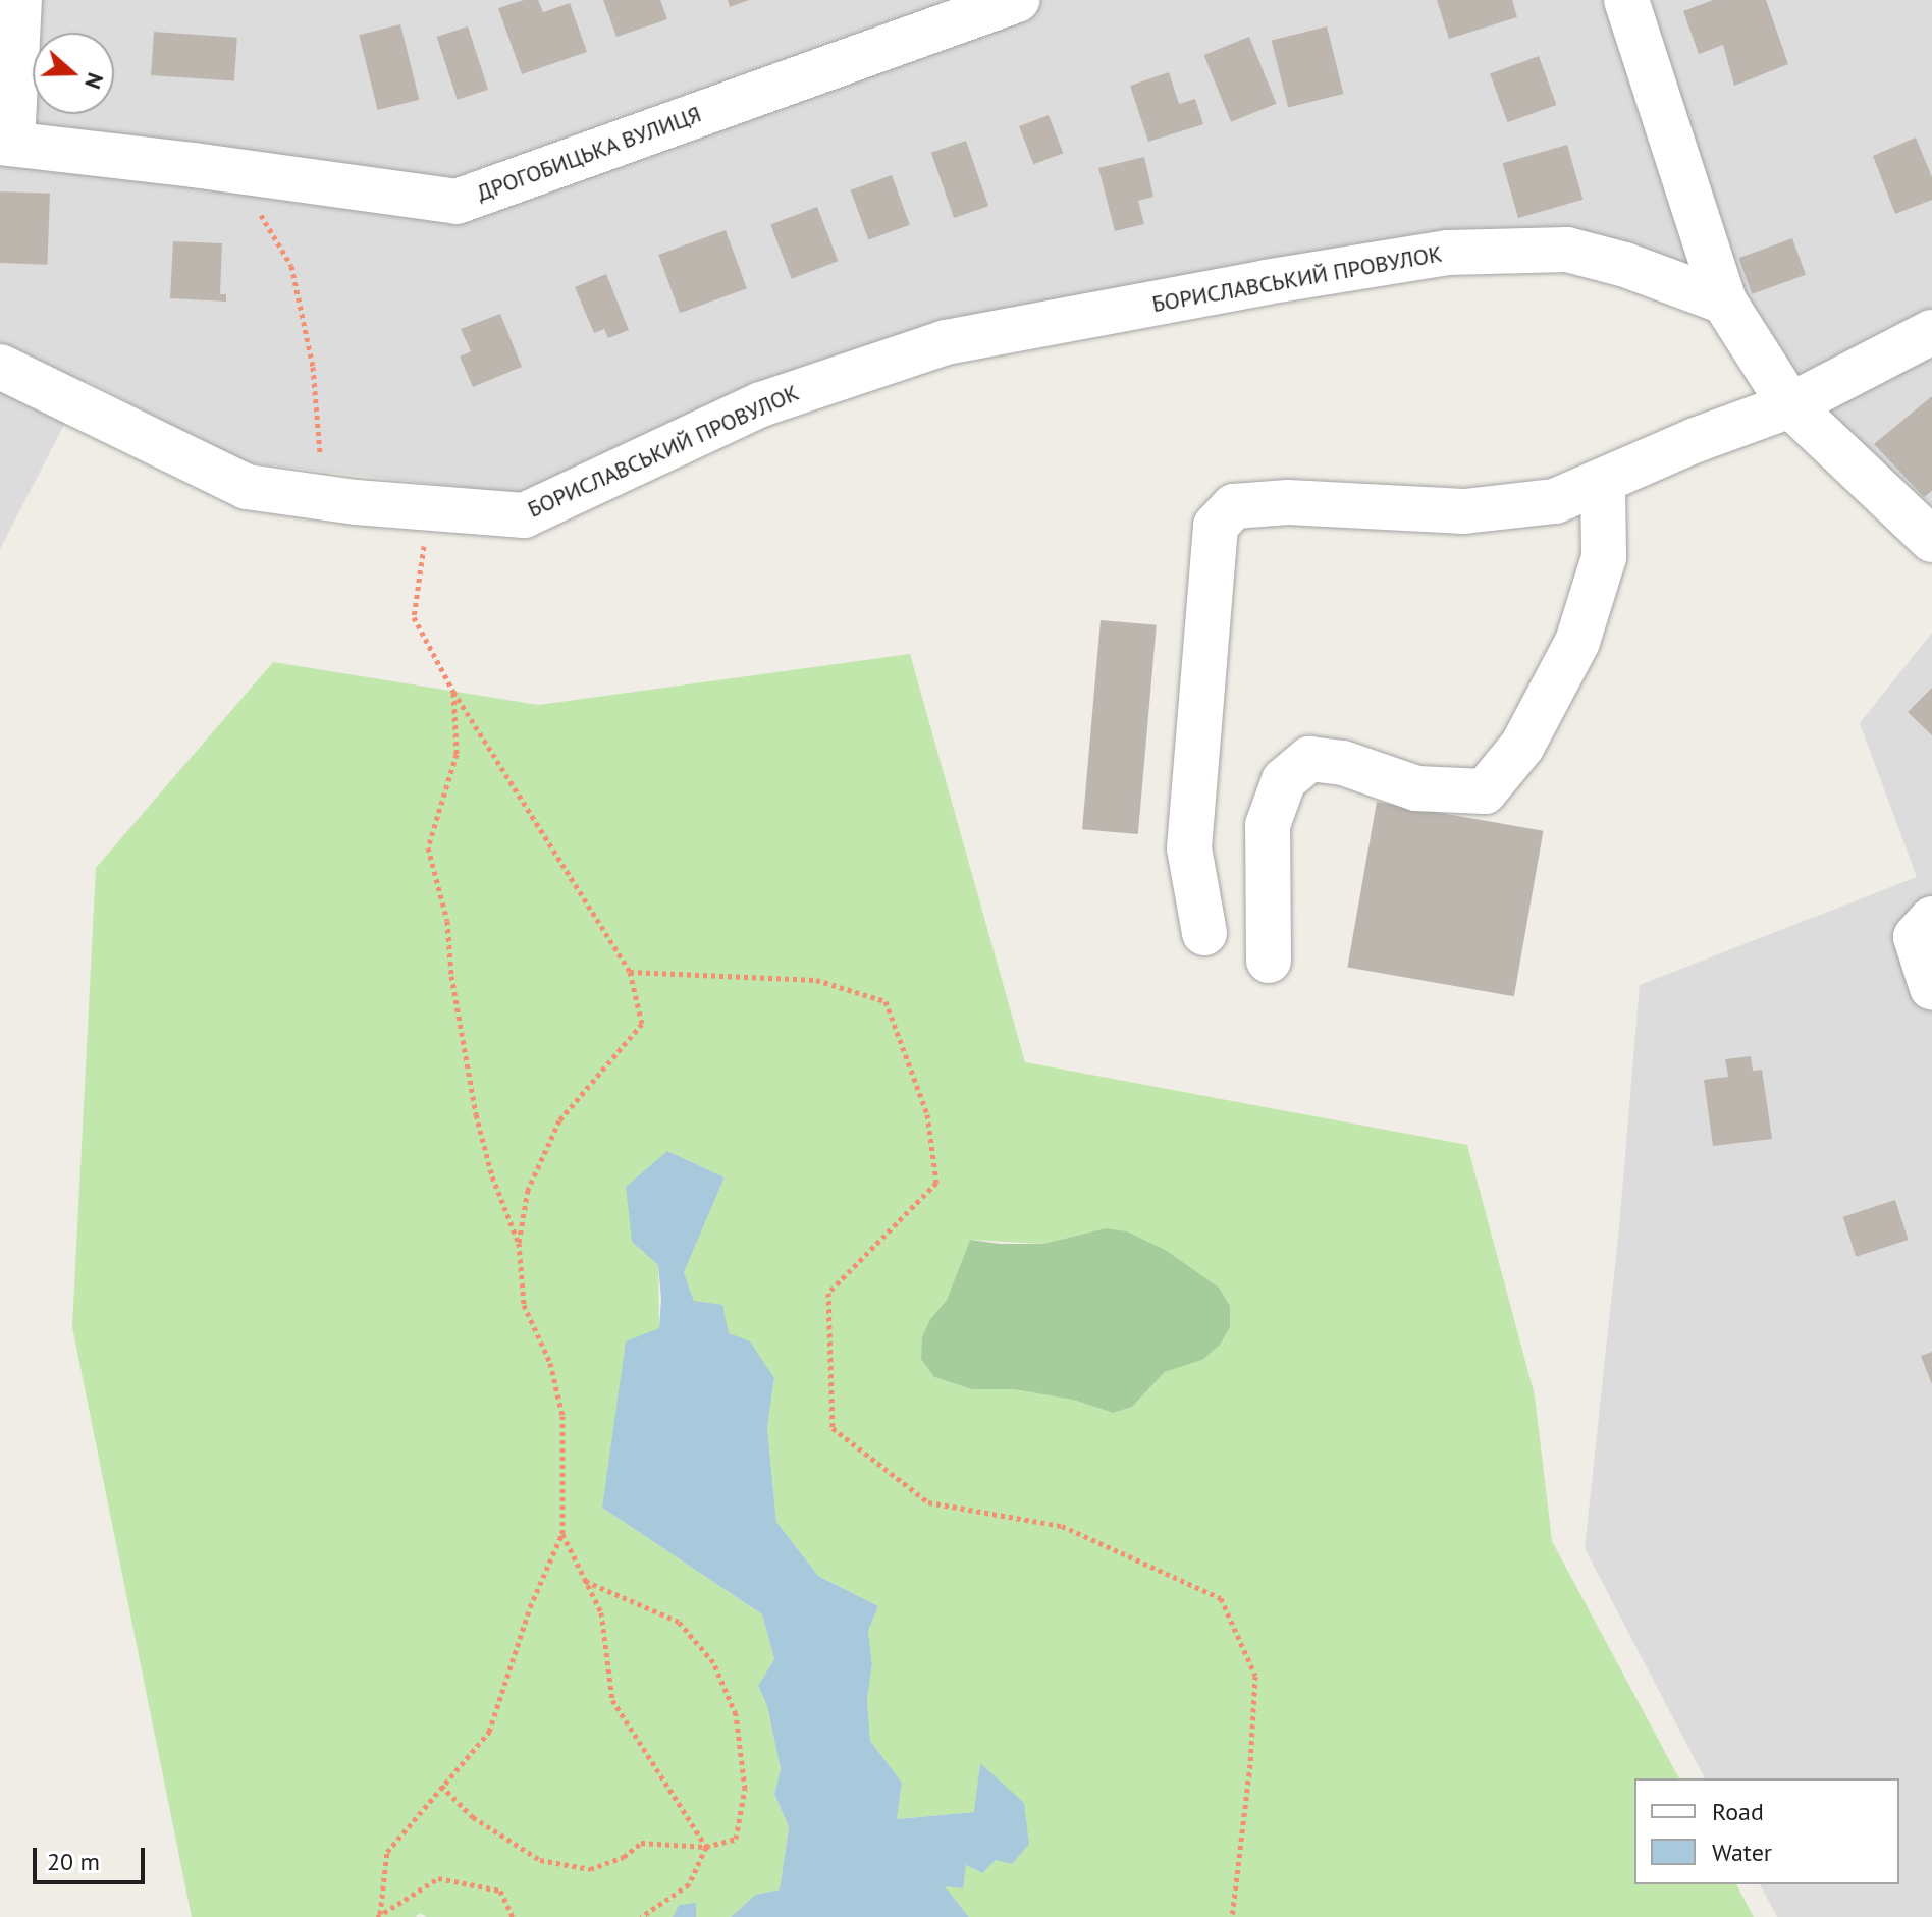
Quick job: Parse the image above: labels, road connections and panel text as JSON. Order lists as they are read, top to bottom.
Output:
{
  "streets": {
    "street": ["ДРОГОБИЦЬКА ВУЛИЦЯ", "БОРИСЛАВСЬКИЙ ПРОВУЛОК"]
  },
  "legend": ["Road", "Water"],
  "scale_bar": "20 m",
  "north": "right"
}
